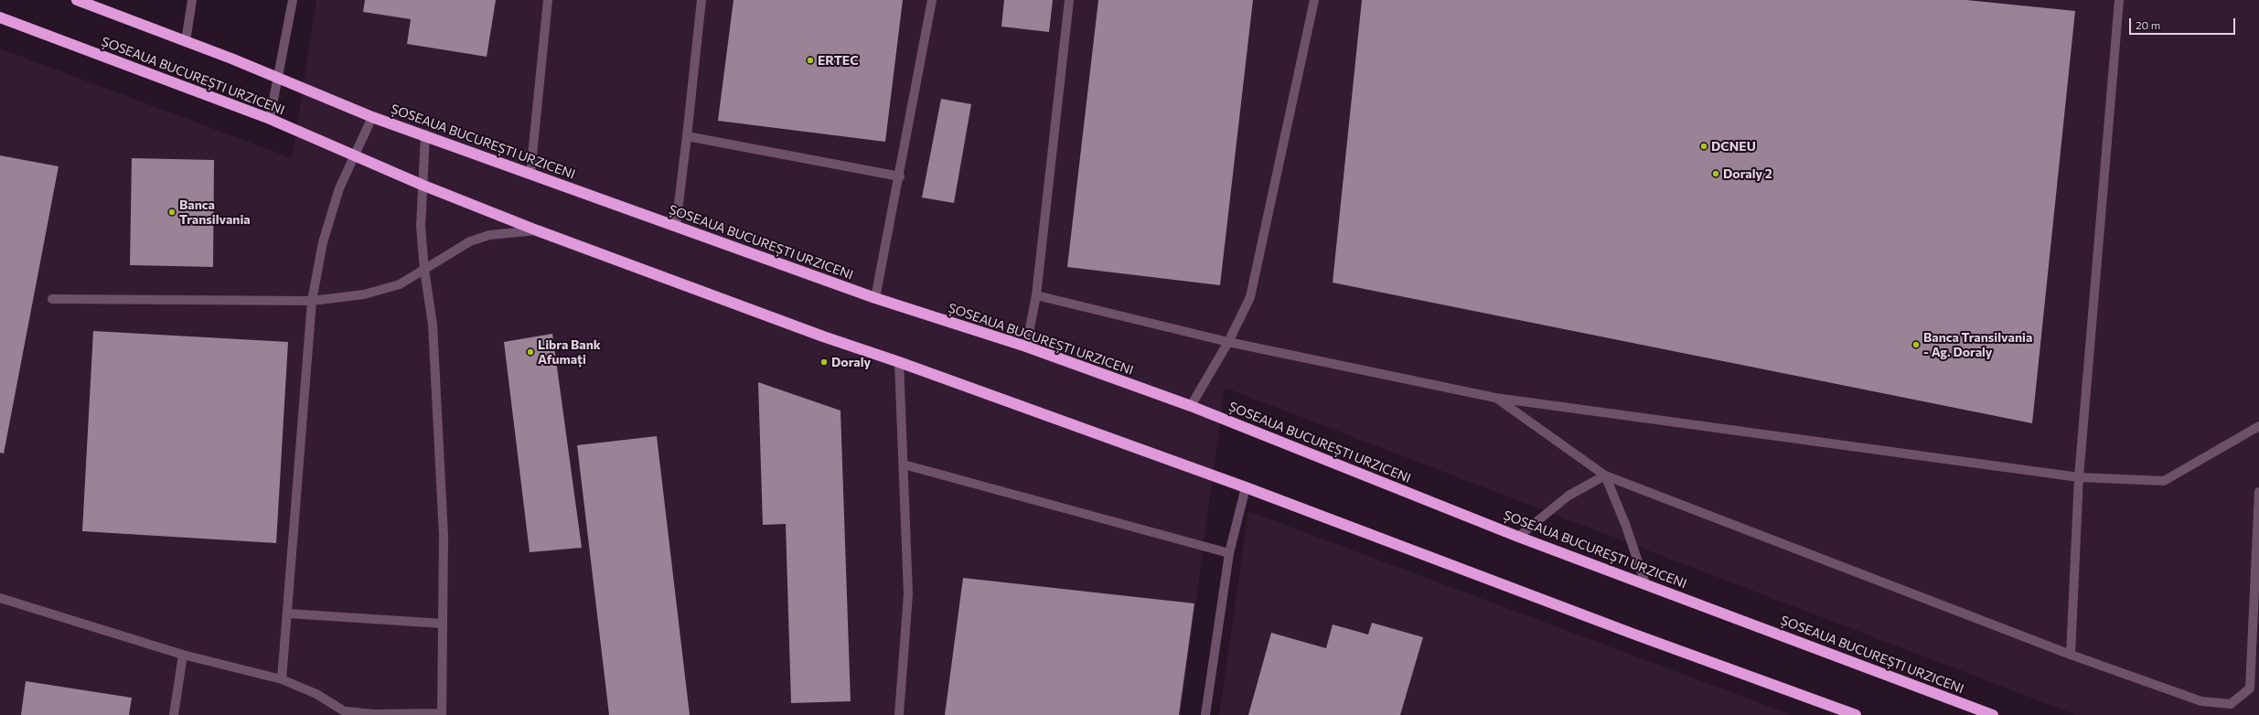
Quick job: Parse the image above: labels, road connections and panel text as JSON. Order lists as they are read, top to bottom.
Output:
{
  "streets": {
    "highway": ["ȘOSEAUA BUCUREȘTI URZICENI"]
  },
  "places": [
    "ERTEC",
    "DCNEU",
    "Doraly 2",
    "Banca Transilvania",
    "Banca Transilvania - Ag. Doraly",
    "Libra Bank Afumați",
    "Doraly"
  ],
  "scale_bar": "20 m"
}
